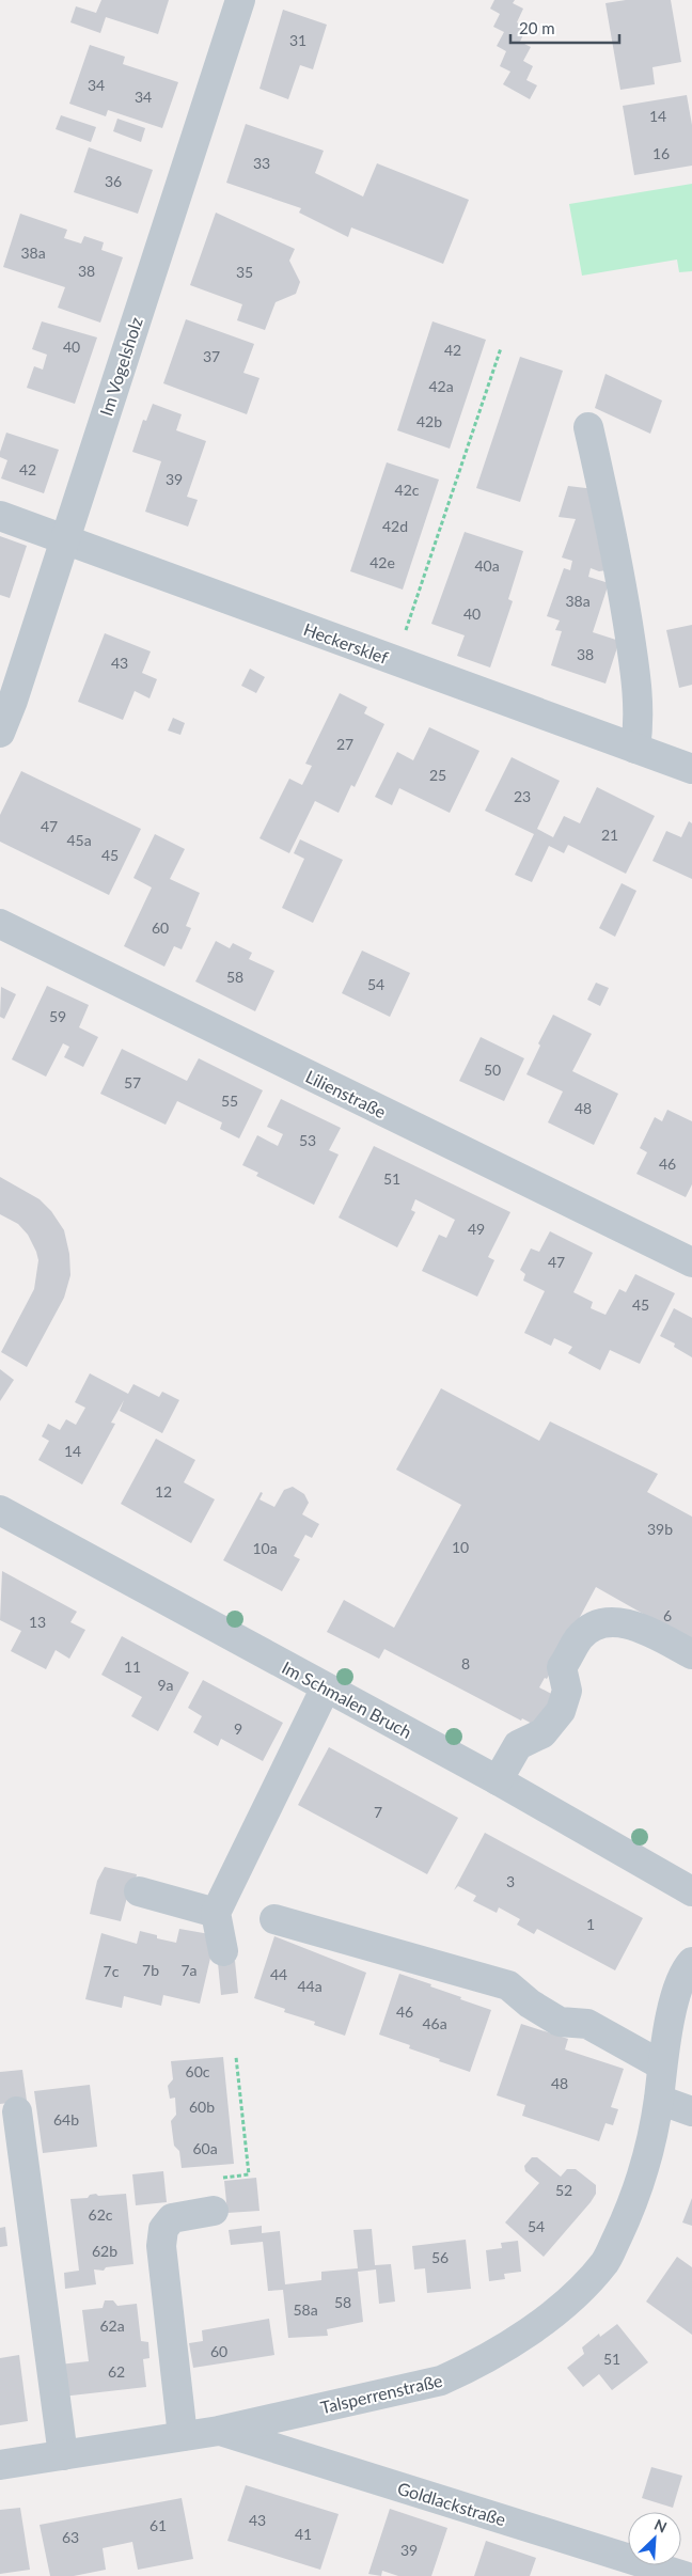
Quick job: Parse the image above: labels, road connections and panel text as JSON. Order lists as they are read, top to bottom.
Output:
{
  "streets": {
    "street": [
      "Im Vogelsholz",
      "Heckersklef",
      "Lilienstraße",
      "Im Schmalen Bruch",
      "Talsperrenstraße",
      "Goldlackstraße"
    ]
  },
  "crossings": [
    ["Im Vogelsholz", "Heckersklef"],
    ["Talsperrenstraße", "Goldlackstraße"]
  ],
  "house_numbers": [
    "31",
    "34",
    "34",
    "14",
    "16",
    "33",
    "36",
    "38a",
    "38",
    "35",
    "40",
    "42",
    "37",
    "42a",
    "42b",
    "42",
    "39",
    "42c",
    "42d",
    "42e",
    "40a",
    "38a",
    "40",
    "38",
    "43",
    "27",
    "25",
    "23",
    "47",
    "21",
    "45a",
    "45",
    "60",
    "58",
    "54",
    "59",
    "50",
    "57",
    "55",
    "48",
    "53",
    "46",
    "51",
    "49",
    "47",
    "45",
    "14",
    "12",
    "39b",
    "10",
    "10a",
    "6",
    "13",
    "8",
    "11",
    "9a",
    "9",
    "7",
    "3",
    "1",
    "7b",
    "7a",
    "7c",
    "44",
    "44a",
    "46",
    "46a",
    "60c",
    "48",
    "60b",
    "64b",
    "60a",
    "52",
    "62c",
    "54",
    "62b",
    "56",
    "58",
    "58a",
    "62a",
    "60",
    "51",
    "62",
    "43",
    "61",
    "41",
    "63",
    "39"
  ],
  "scale_bar": "20 m",
  "north": "top right"
}
